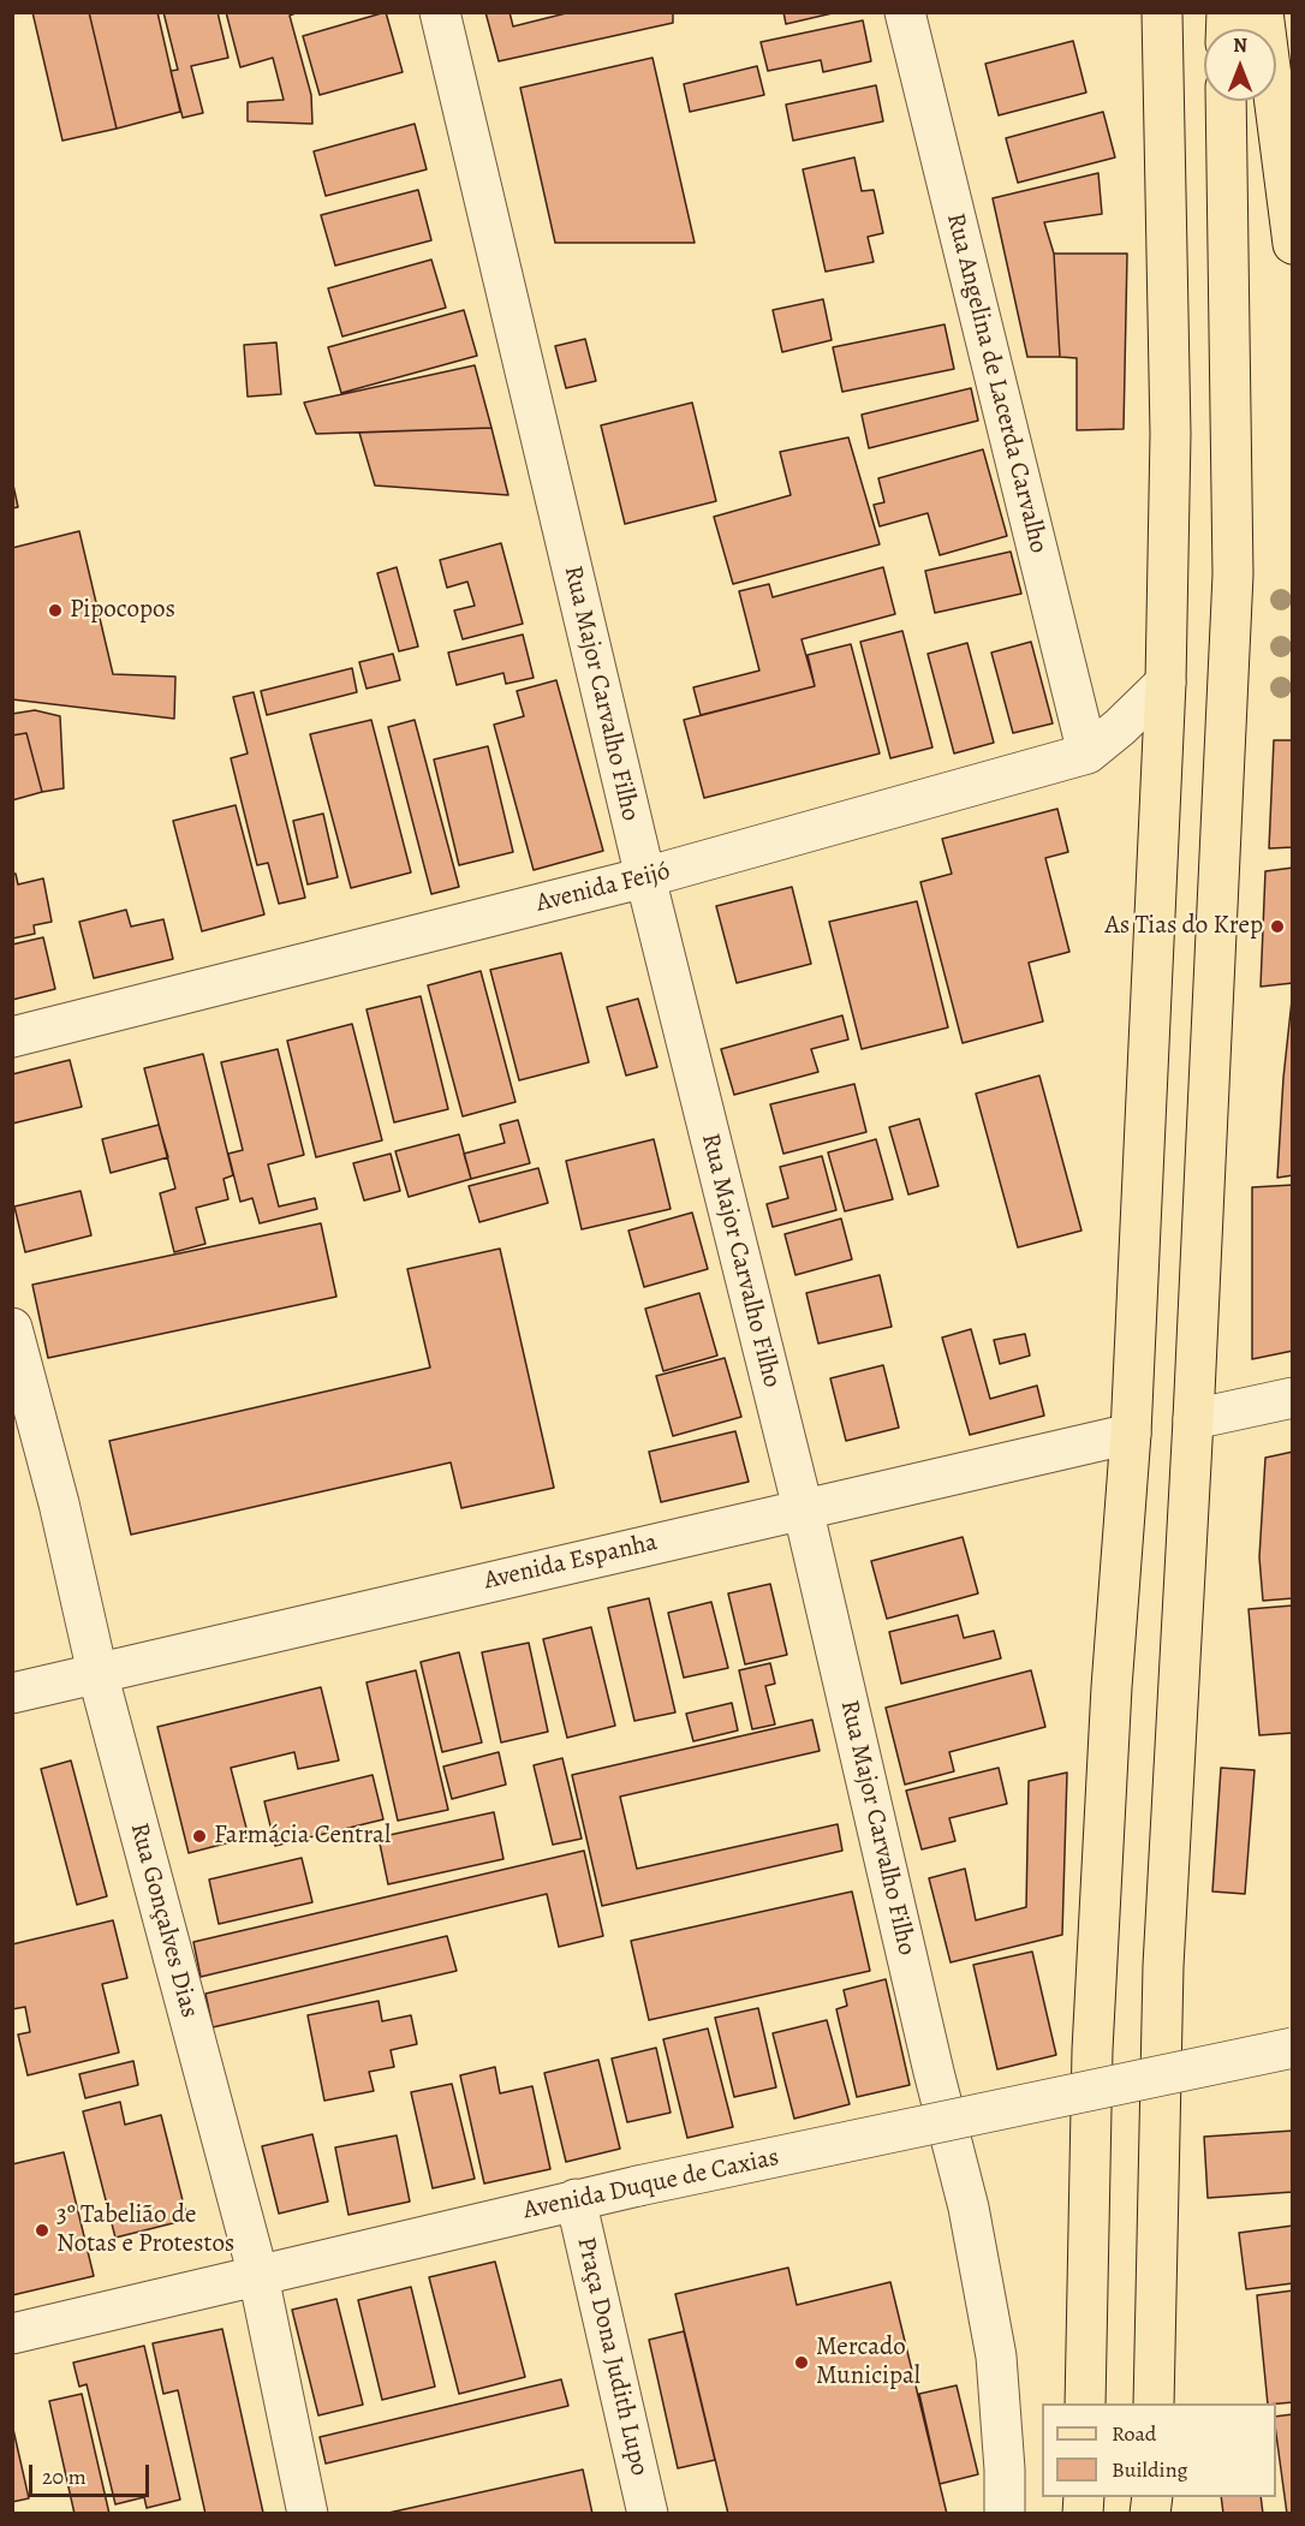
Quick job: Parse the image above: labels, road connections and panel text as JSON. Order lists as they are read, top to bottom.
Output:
{
  "streets": {
    "street": [
      "Rua Angelina de Lacerda Carvalho",
      "Rua Major Carvalho Filho",
      "Avenida Feijó",
      "Avenida Espanha",
      "Rua Gonçalves Dias",
      "Avenida Duque de Caxias",
      "Praça Dona Judith Lupo"
    ]
  },
  "crossings": [
    ["Rua Angelina de Lacerda Carvalho", "Avenida Feijó"],
    ["Rua Major Carvalho Filho", "Avenida Feijó"],
    ["Rua Major Carvalho Filho", "Avenida Espanha"],
    ["Avenida Espanha", "Rua Gonçalves Dias"],
    ["Rua Gonçalves Dias", "Avenida Duque de Caxias"],
    ["Avenida Duque de Caxias", "Praça Dona Judith Lupo"]
  ],
  "places": [
    "Pipocopos",
    "As Tias do Krep",
    "Farmácia Central",
    "3º Tabelião de Notas e Protestos",
    "Mercado Municipal"
  ],
  "legend": ["Road", "Building"],
  "scale_bar": "20 m",
  "north": "top"
}
